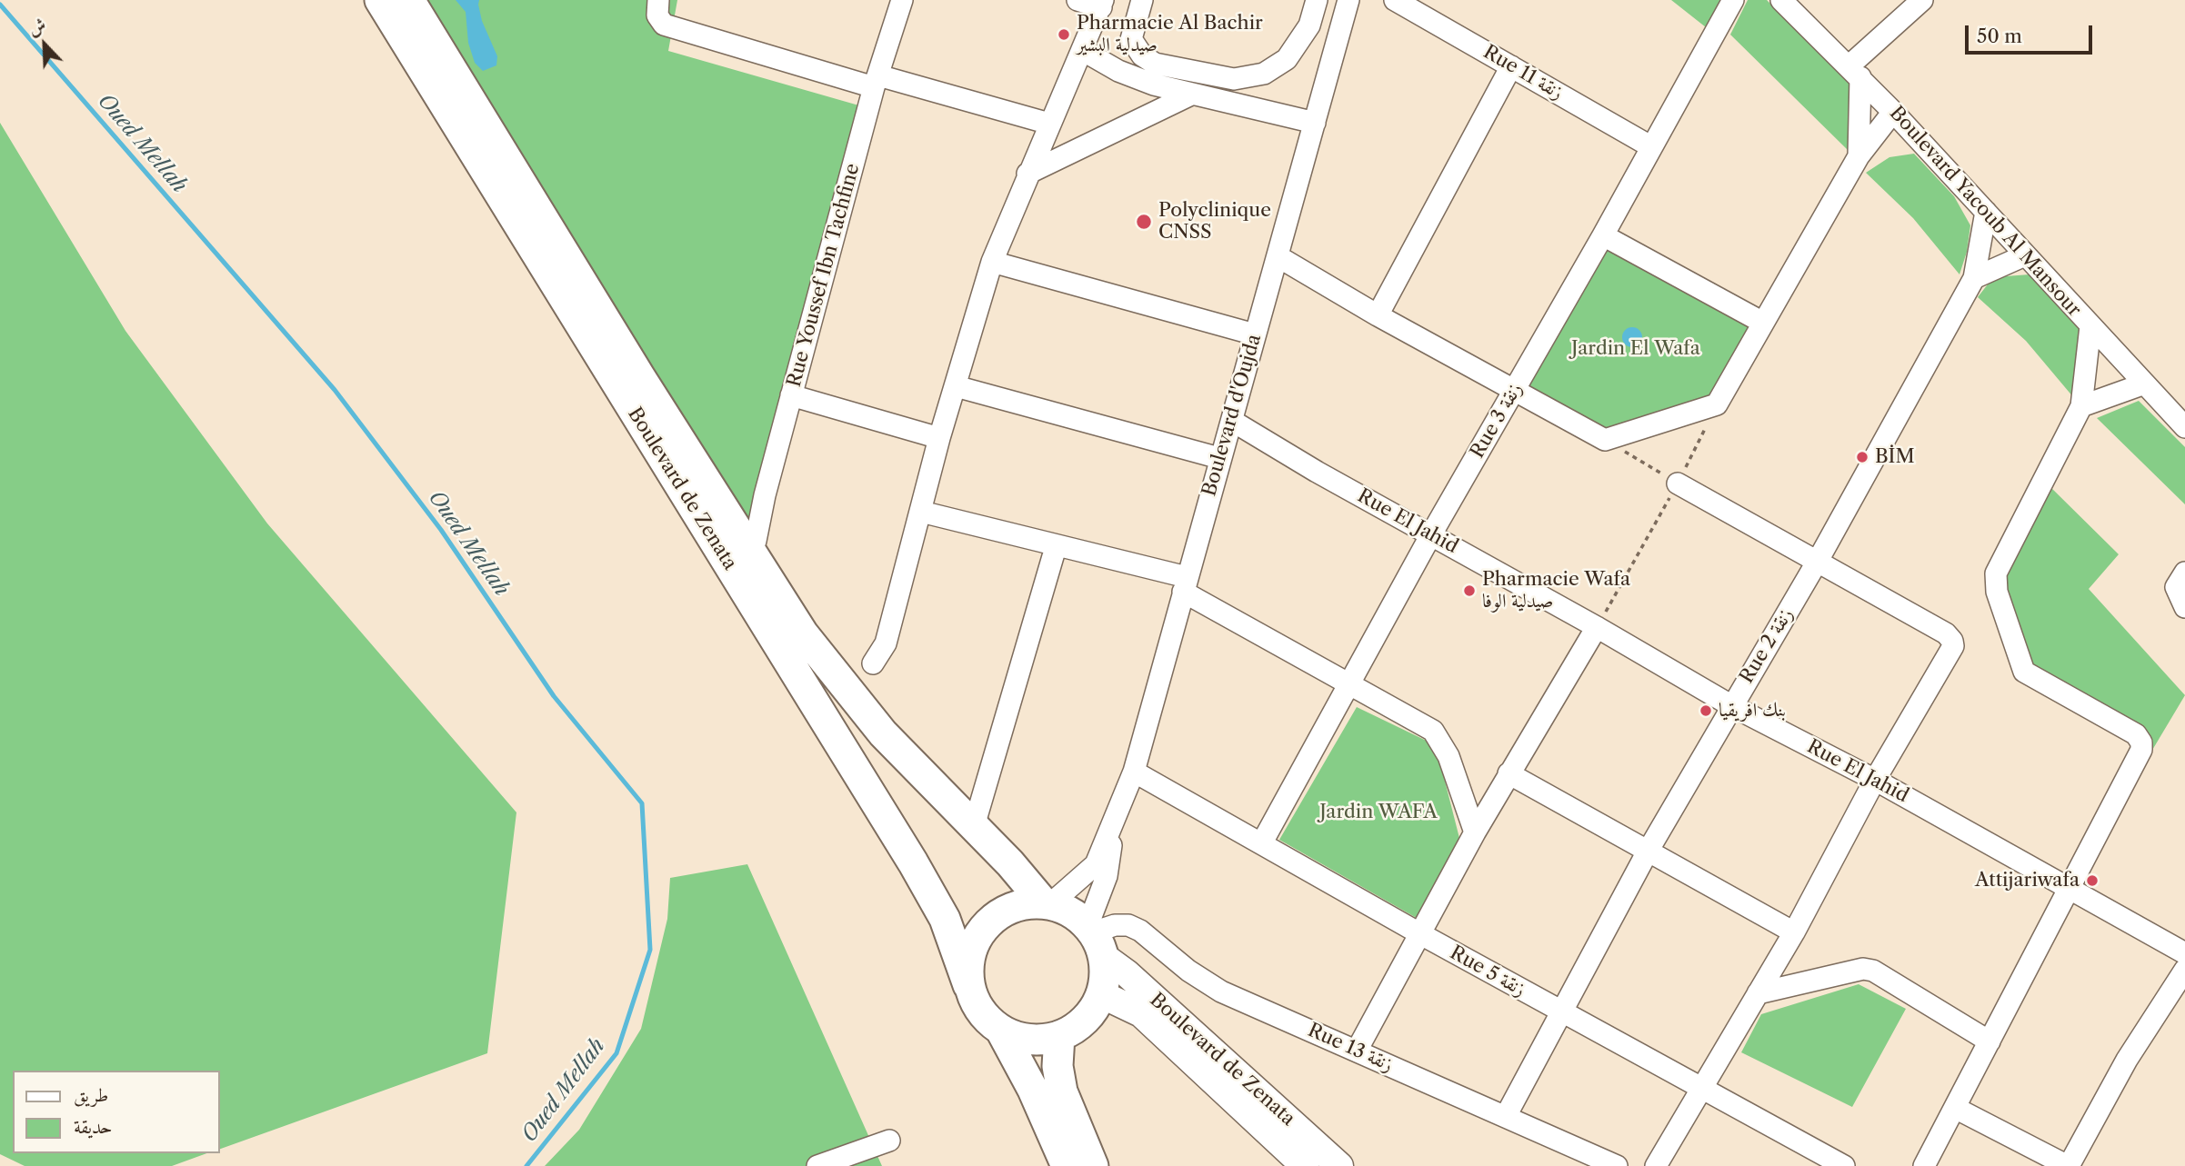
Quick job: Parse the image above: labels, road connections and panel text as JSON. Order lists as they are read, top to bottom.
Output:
{
  "streets": {
    "highway": ["Boulevard de Zenata"],
    "street": [
      "Rue 11 زنقة",
      "Boulevard Yacoub Al Mansour",
      "Rue Youssef Ibn Tachfine",
      "Boulevard d'Oujda",
      "Rue 3 زنقة",
      "Rue El Jahid",
      "Rue 2 زنقة",
      "Rue 5 زنقة",
      "Rue 13 زنقة"
    ]
  },
  "crossings": [
    ["Rue 11 زنقة", "Rue 3 زنقة"],
    ["Boulevard Yacoub Al Mansour", "Rue 2 زنقة"],
    ["Rue Youssef Ibn Tachfine", "Boulevard de Zenata"],
    ["Boulevard d'Oujda", "Boulevard de Zenata"],
    ["Boulevard d'Oujda", "Rue El Jahid"],
    ["Boulevard d'Oujda", "Rue 5 زنقة"],
    ["Boulevard d'Oujda", "Rue 13 زنقة"],
    ["Rue 3 زنقة", "Rue El Jahid"],
    ["Rue 3 زنقة", "Rue 5 زنقة"],
    ["Boulevard de Zenata", "Rue 13 زنقة"],
    ["Rue El Jahid", "Rue 2 زنقة"],
    ["Rue 2 زنقة", "Rue 5 زنقة"],
    ["Rue 2 زنقة", "Rue 13 زنقة"]
  ],
  "water": ["Oued Mellah"],
  "parks": ["Jardin El Wafa", "Jardin WAFA"],
  "places": [
    "Pharmacie Al Bachir صيدلية البشير",
    "Polyclinique CNSS",
    "BİM",
    "Pharmacie Wafa صيدلية الوفا",
    "بنك افريقيا",
    "Attijariwafa"
  ],
  "legend": ["طريق", "حديقة"],
  "scale_bar": "50 m",
  "north": "top left"
}
